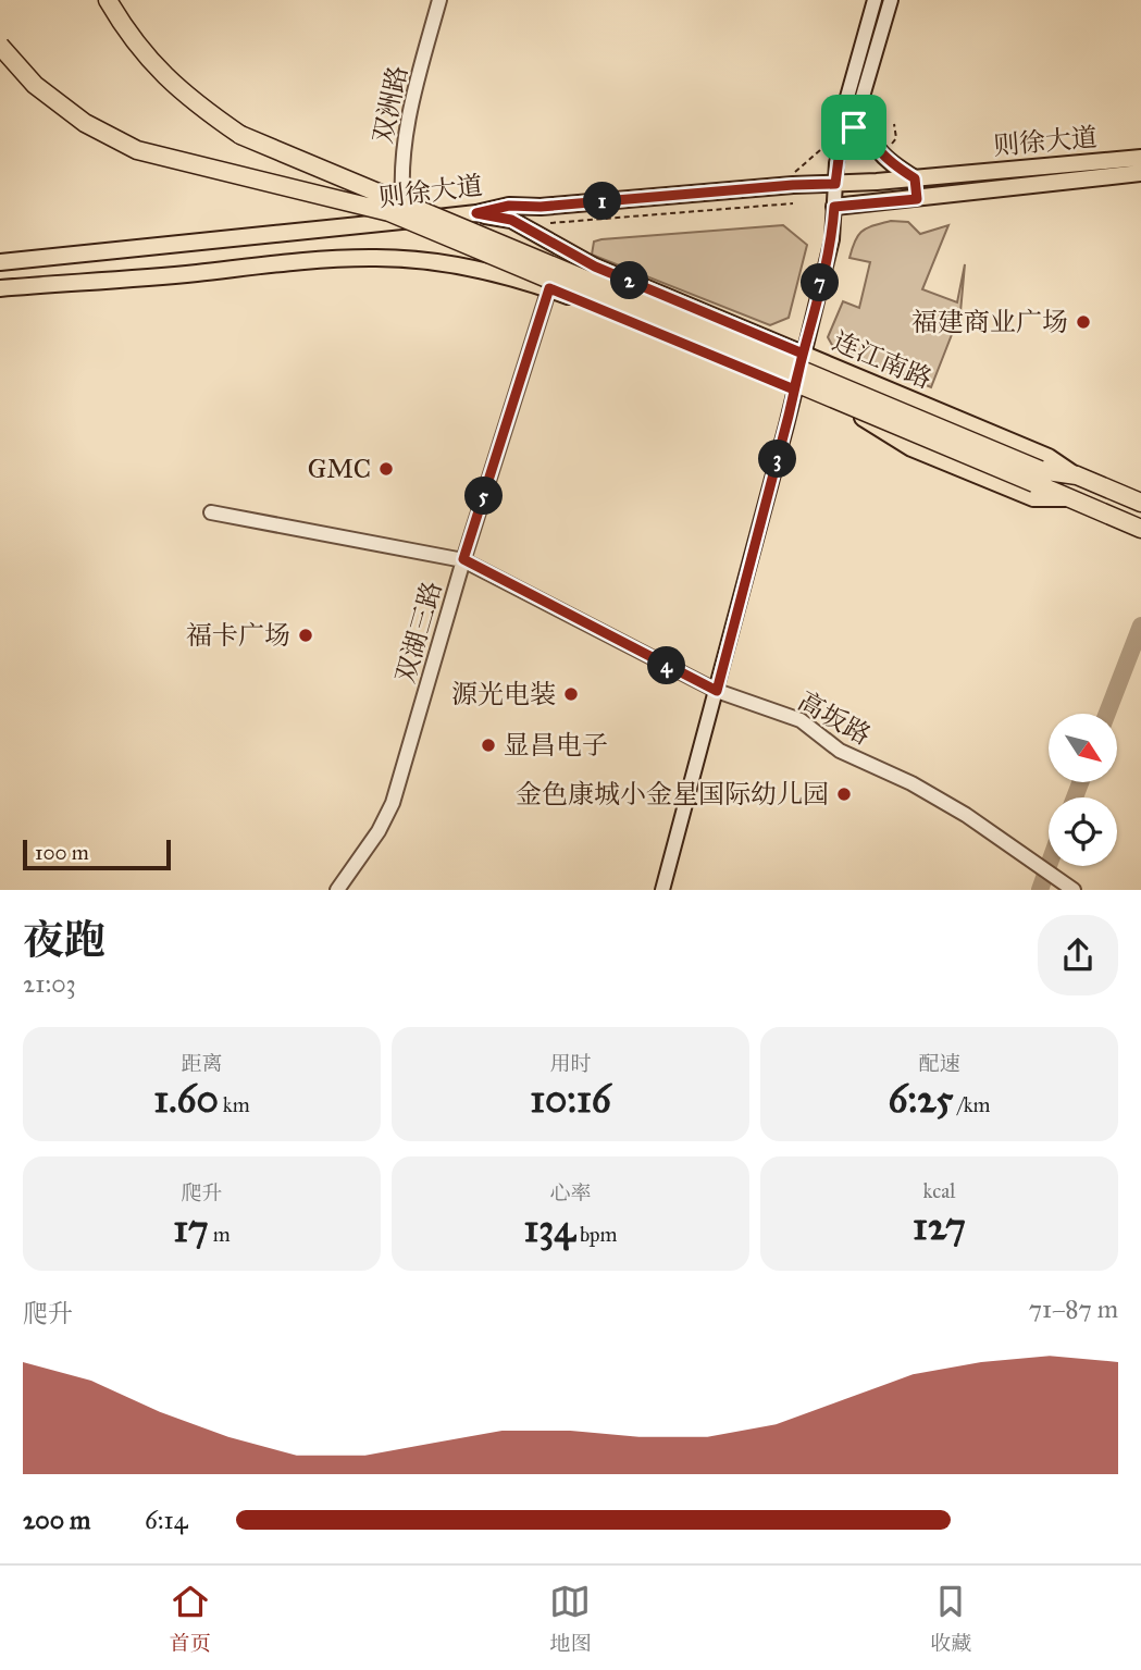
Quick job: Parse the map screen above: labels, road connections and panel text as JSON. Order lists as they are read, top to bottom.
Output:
{
  "streets": {
    "highway": ["连江南路"],
    "main road": ["则徐大道"],
    "street": ["双洲路", "双湖三路", "高坂路"]
  },
  "crossings": [
    ["双洲路", "则徐大道"],
    ["则徐大道", "连江南路"],
    ["双湖三路", "高坂路"]
  ],
  "places": [
    "福建商业广场",
    "GMC",
    "福卡广场",
    "源光电装",
    "显昌电子",
    "金色康城小金星国际幼儿园"
  ],
  "scale_bar": "100 m",
  "north": "bottom right",
  "page": {
    "pins": [
      "1",
      "2",
      "7",
      "3",
      "5",
      "4"
    ],
    "scale": "100 m",
    "heading": ["夜跑", "21:03"],
    "stats": [
      ["距离", "1.60 km"],
      ["用时", "10:16"],
      ["配速", "6:25 /km"],
      ["爬升", "17 m"],
      ["心率", "134 bpm"],
      ["kcal", "127"]
    ],
    "chart": ["爬升", "71–87 m"],
    "list": [
      {
        "name": "200 m",
        "note": "6:14"
      }
    ],
    "tabs": ["首页", "地图", "收藏"]
  }
}
